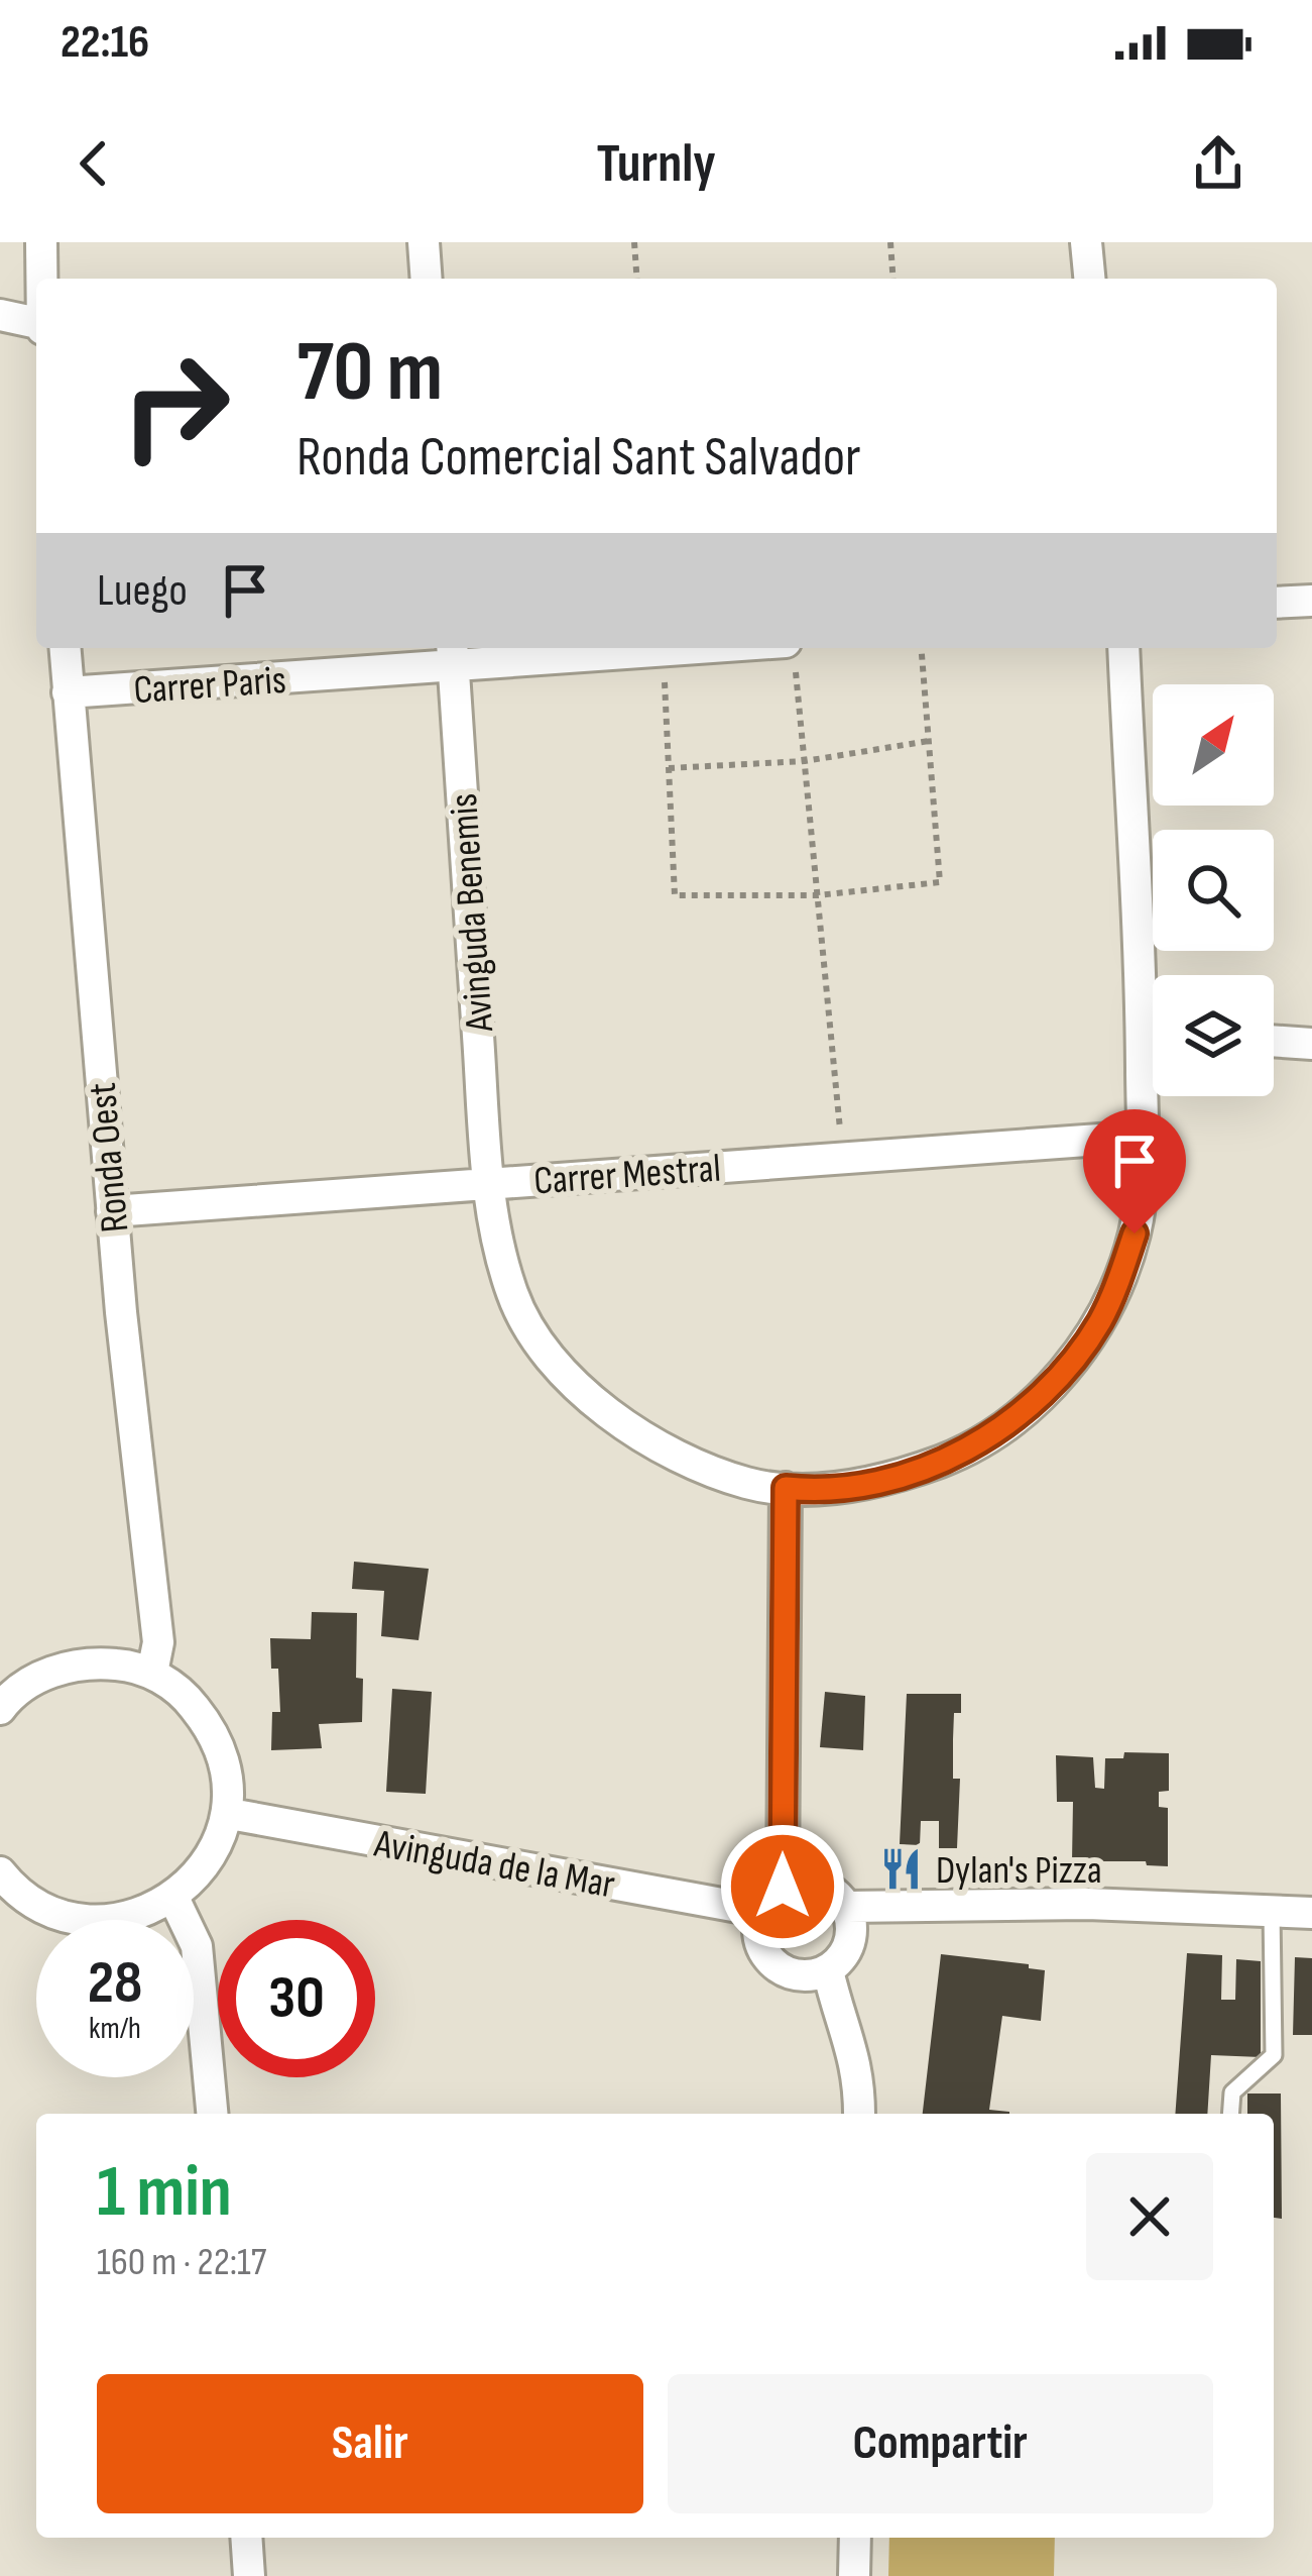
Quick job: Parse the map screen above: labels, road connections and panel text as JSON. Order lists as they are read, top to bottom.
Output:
{
  "streets": {
    "street": [
      "Carrer Paris",
      "Avinguda Benemis",
      "Ronda Oest",
      "Carrer Mestral",
      "Avinguda de la Mar"
    ]
  },
  "crossings": [
    ["Carrer Paris", "Avinguda Benemis"],
    ["Carrer Paris", "Ronda Oest"],
    ["Avinguda Benemis", "Carrer Mestral"],
    ["Ronda Oest", "Carrer Mestral"]
  ],
  "places": {
    "restaurant": ["Dylan's Pizza"]
  },
  "north": "top right",
  "page": {
    "status": "22:16",
    "header": "Turnly",
    "turn": ["70 m", "Ronda Comercial Sant Salvador"],
    "then": "Luego",
    "speed": "28 km/h",
    "limit": "30",
    "heading": ["1 min", "160 m · 22:17"],
    "buttons": ["Salir", "Compartir"]
  }
}
